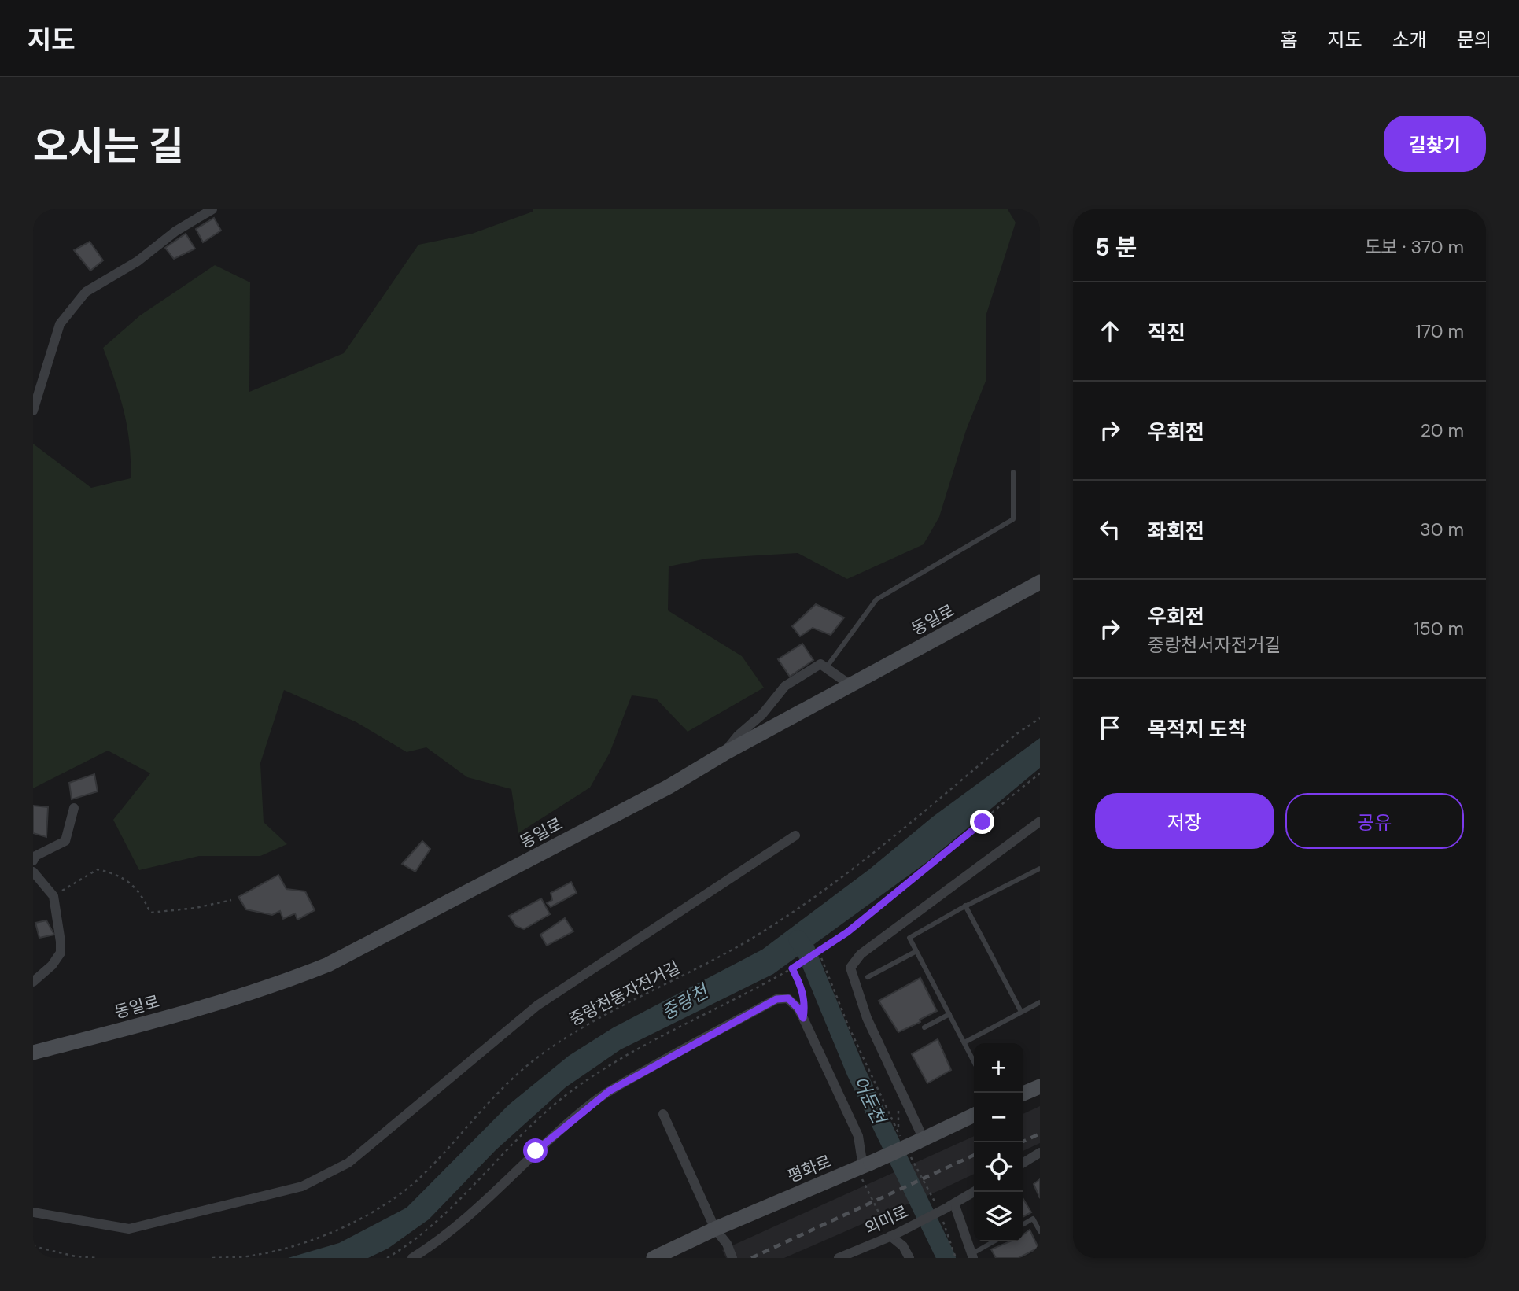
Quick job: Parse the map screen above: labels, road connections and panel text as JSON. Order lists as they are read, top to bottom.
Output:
{
  "streets": {
    "street": ["동일로", "평화로", "외미로"],
    "path": ["중랑천동자전거길"]
  },
  "water": ["중랑천", "어둔천"],
  "page": {
    "header": "지도",
    "nav": [
      "홈",
      "지도",
      "소개",
      "문의"
    ],
    "title": "오시는 길",
    "buttons": [
      "길찾기",
      ["저장", "공유"]
    ],
    "heading": ["5 분", "도보 · 370 m"],
    "list": [
      ["직진", "170 m"],
      ["우회전", "20 m"],
      ["좌회전", "30 m"],
      ["우회전", "중랑천서자전거길", "150 m"],
      "목적지 도착"
    ],
    "map_buttons": ["+", "−"]
  }
}
